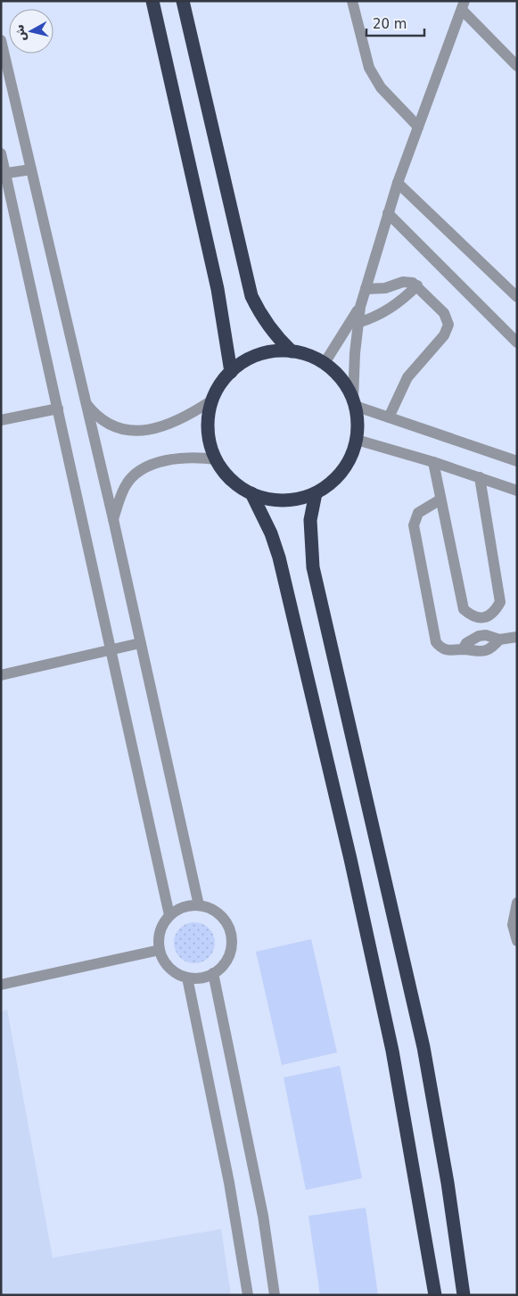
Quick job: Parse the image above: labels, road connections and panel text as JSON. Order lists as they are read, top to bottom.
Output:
{
  "scale_bar": "20 m",
  "north": "left"
}
